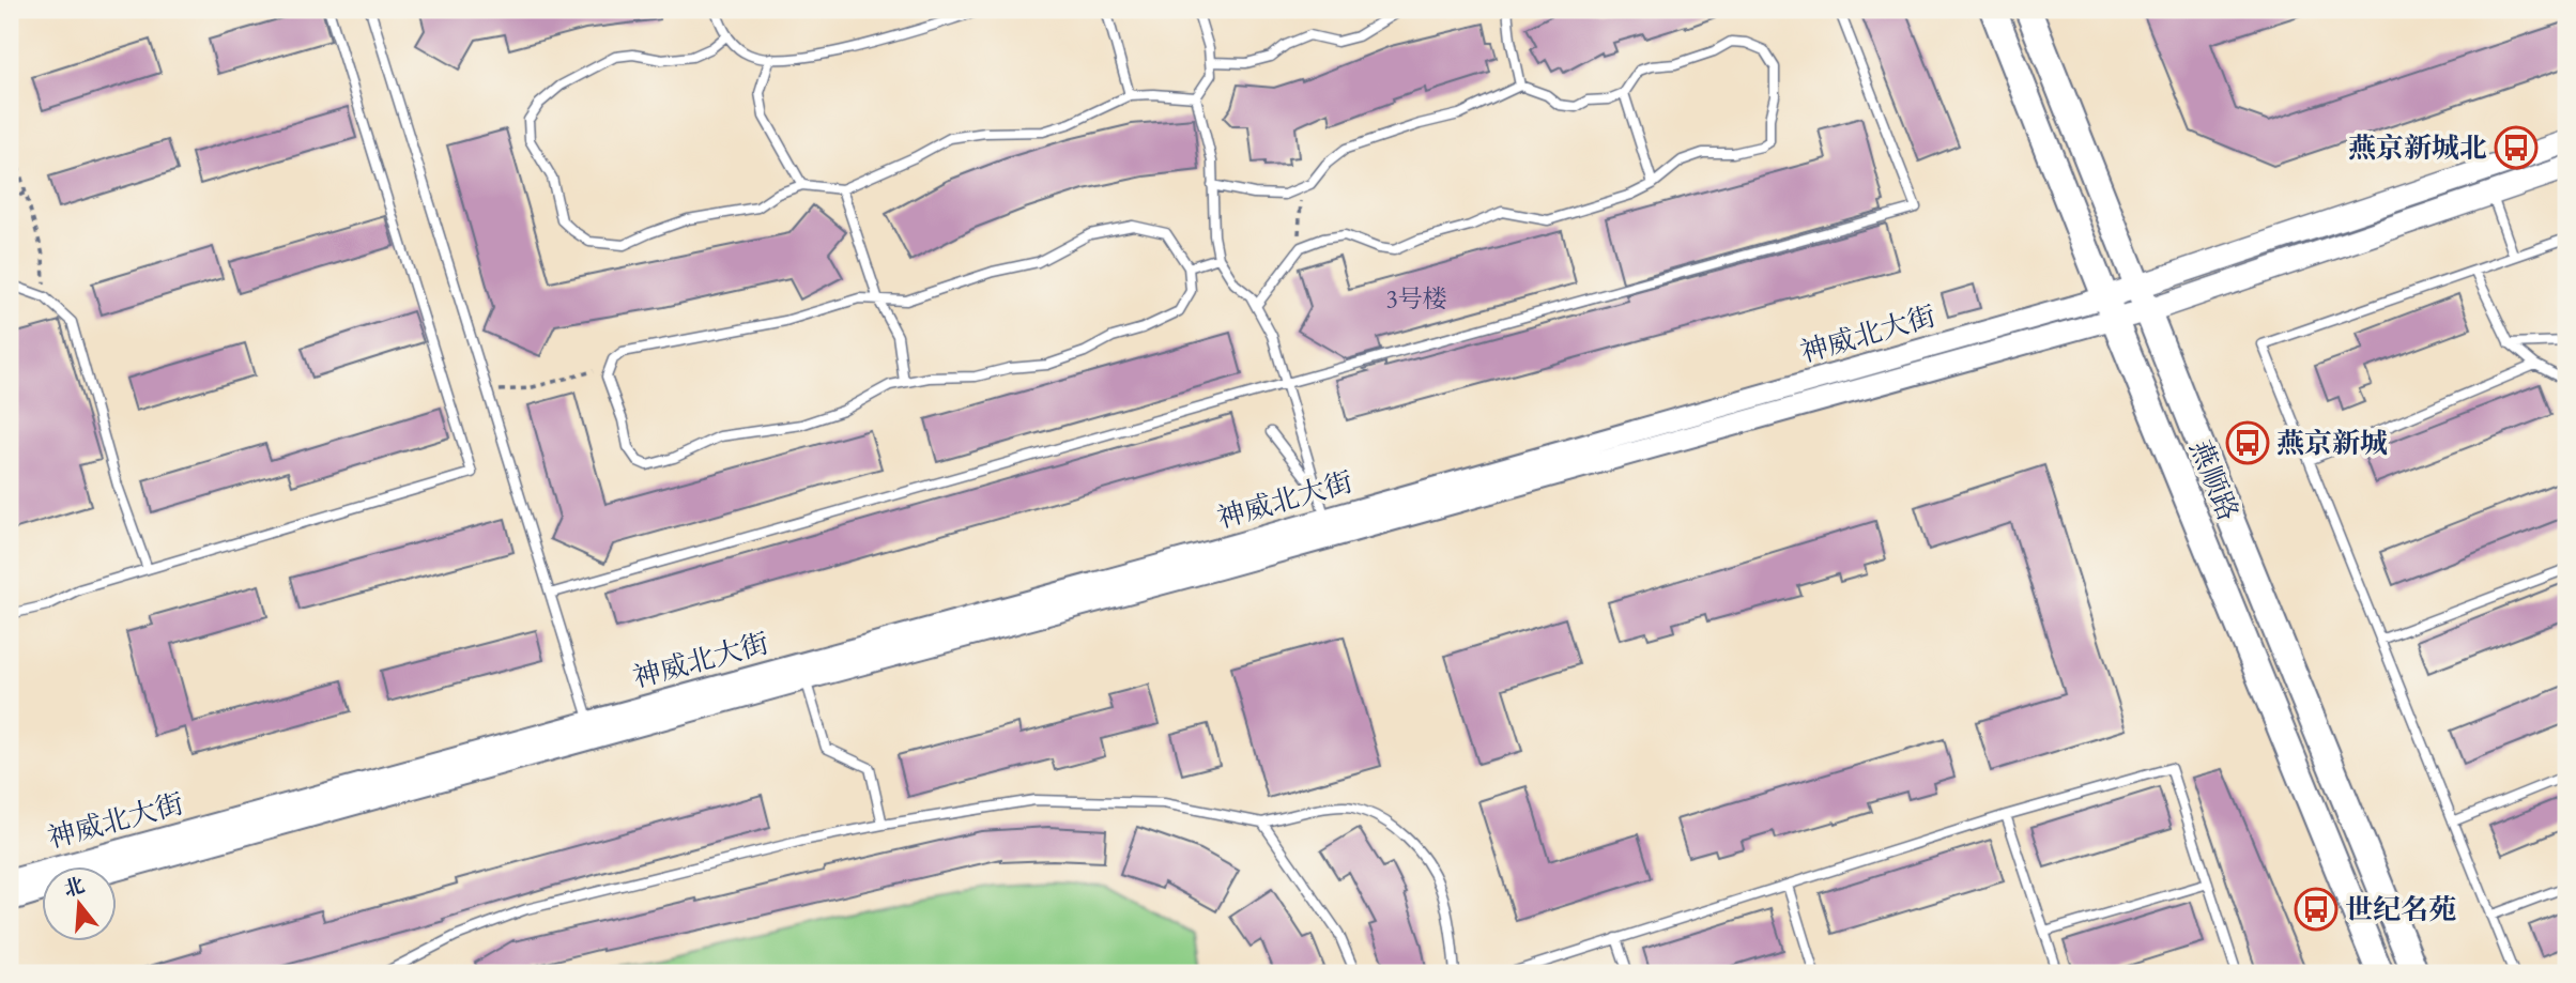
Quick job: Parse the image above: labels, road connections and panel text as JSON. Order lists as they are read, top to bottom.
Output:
{
  "streets": {
    "main road": ["神威北大街", "燕顺路"]
  },
  "crossings": [
    ["神威北大街", "燕顺路"]
  ],
  "places": {
    "bus stop": ["燕京新城北", "燕京新城", "世纪名苑"]
  },
  "house_numbers": ["3号楼"],
  "north": "top"
}
